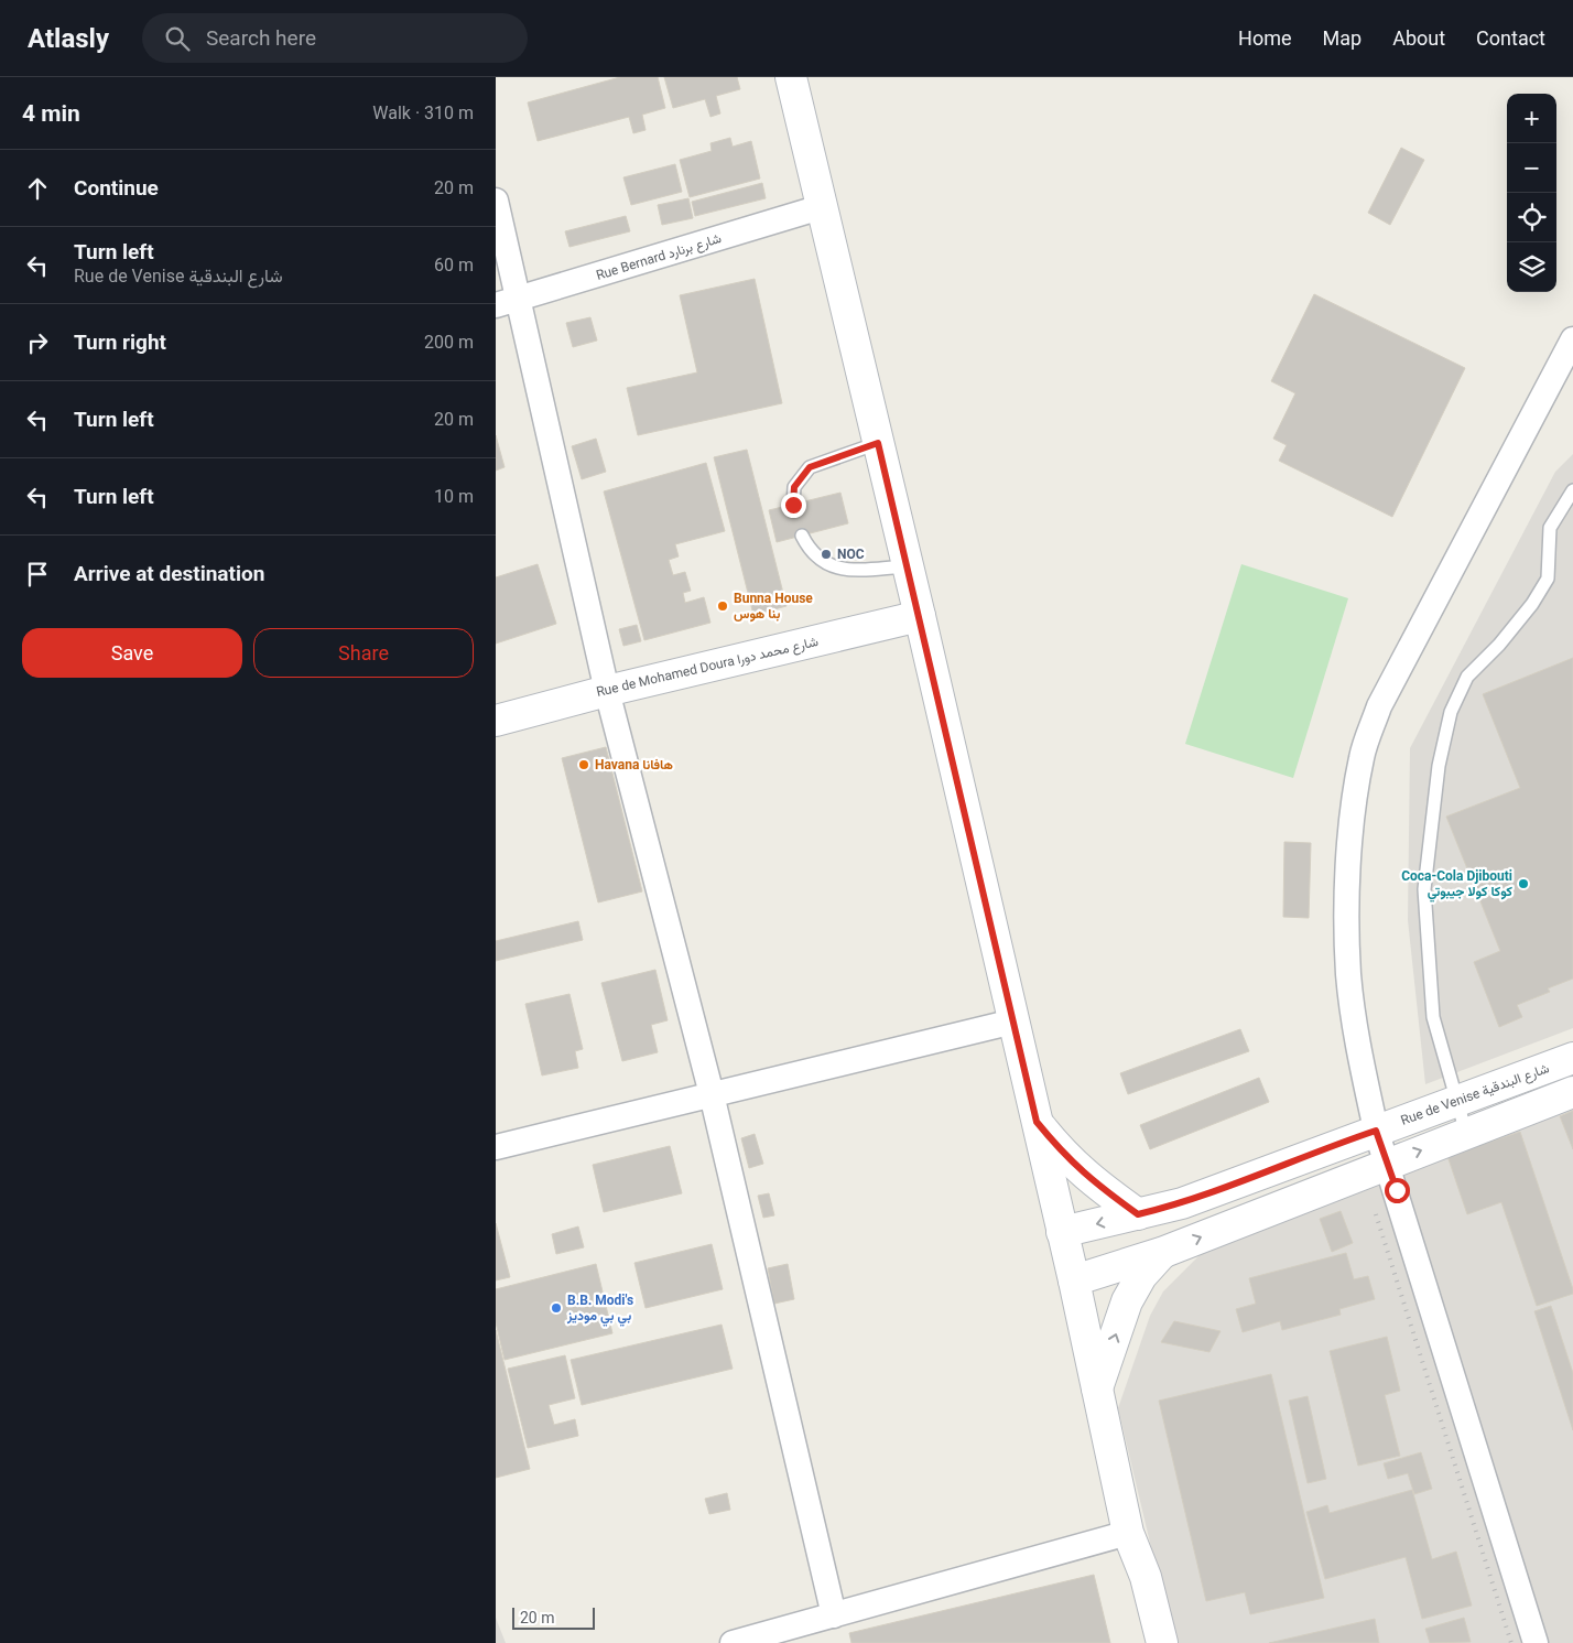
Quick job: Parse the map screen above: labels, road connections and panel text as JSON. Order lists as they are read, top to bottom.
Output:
{
  "streets": {
    "main road": ["Rue de Mohamed Doura شارع محمد دورا", "Rue de Venise شارع البندقية"],
    "street": ["Rue Bernard شارع برنارد"]
  },
  "places": [
    "NOC",
    "Bunna House بنا هوس",
    "Havana هافانا",
    "Coca-Cola Djibouti كوكا كولا جيبوتي",
    "B.B. Modi's بي بي موديز"
  ],
  "scale_bar": "20 m",
  "page": {
    "header": "Atlasly",
    "search": "Search here",
    "nav": [
      "Home",
      "Map",
      "About",
      "Contact"
    ],
    "heading": ["4 min", "Walk · 310 m"],
    "map_buttons": ["+", "−"],
    "list": [
      ["Continue", "20 m"],
      ["Turn left", "Rue de Venise شارع البندقية", "60 m"],
      ["Turn right", "200 m"],
      ["Turn left", "20 m"],
      ["Turn left", "10 m"],
      "Arrive at destination"
    ],
    "buttons": ["Save", "Share"],
    "scale": "20 m"
  }
}
